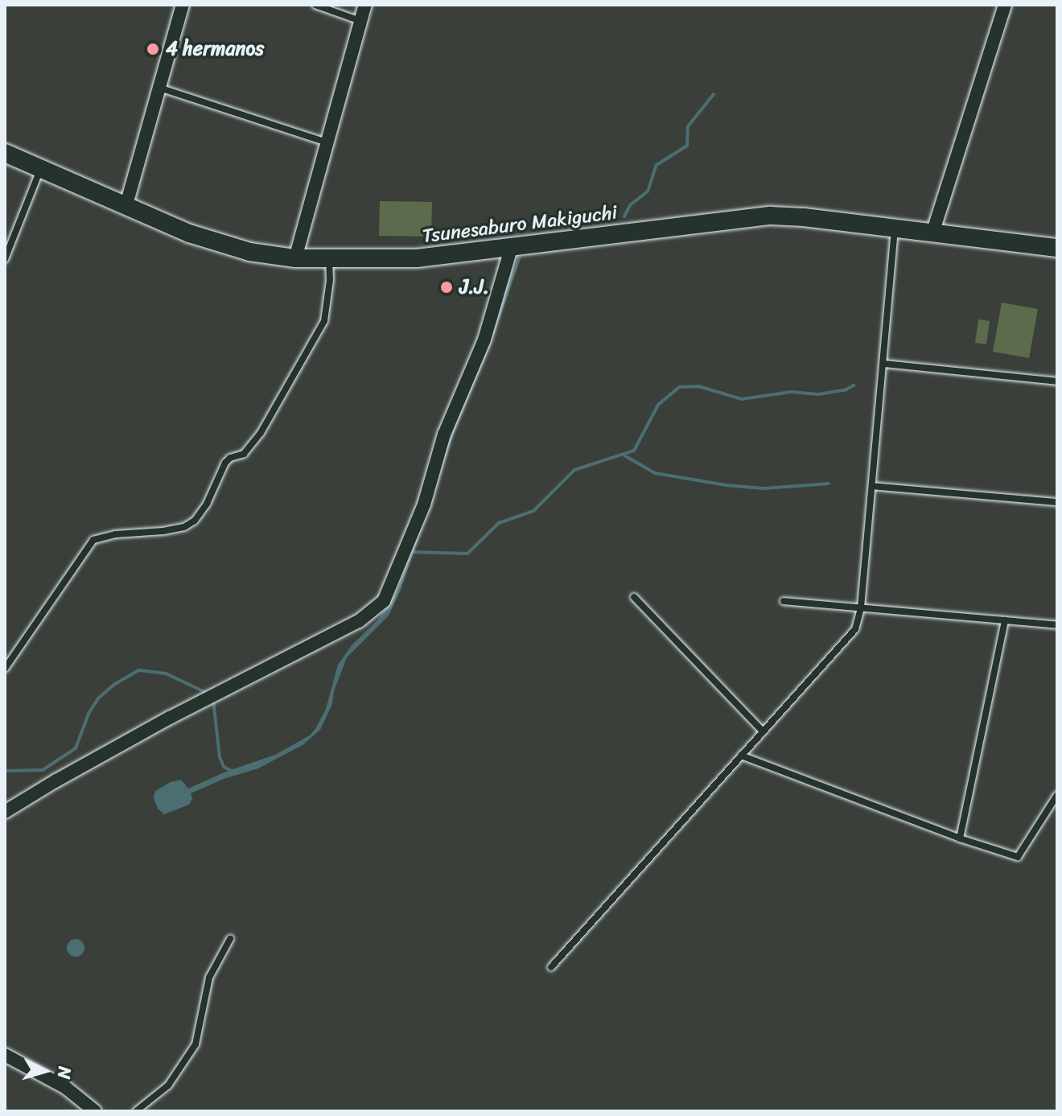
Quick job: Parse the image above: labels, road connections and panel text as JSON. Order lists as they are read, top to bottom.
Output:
{
  "streets": {
    "street": ["Tsunesaburo Makiguchi"]
  },
  "places": ["4 hermanos", "J.J."],
  "north": "right"
}
